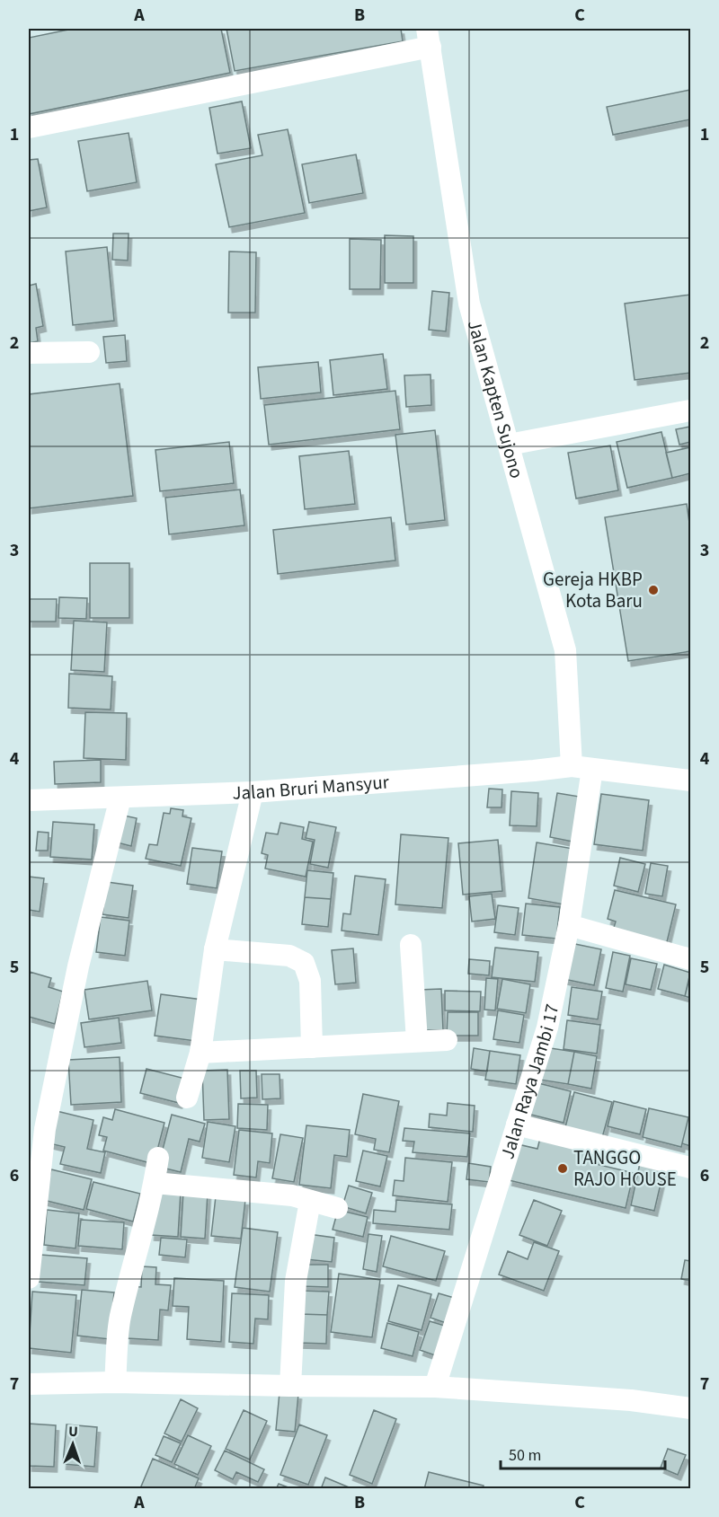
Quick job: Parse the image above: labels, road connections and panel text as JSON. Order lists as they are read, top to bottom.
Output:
{
  "streets": {
    "street": ["Jalan Kapten Sujono", "Jalan Bruri Mansyur", "Jalan Raya Jambi 17"]
  },
  "crossings": [
    ["Jalan Kapten Sujono", "Jalan Bruri Mansyur"],
    ["Jalan Kapten Sujono", "Jalan Raya Jambi 17"],
    ["Jalan Bruri Mansyur", "Jalan Raya Jambi 17"]
  ],
  "places": ["Gereja HKBP Kota Baru", "TANGGO RAJO HOUSE"],
  "scale_bar": "50 m",
  "north": "top",
  "grid": {
    "columns": ["A", "B", "C"],
    "rows": [
      "1",
      "2",
      "3",
      "4",
      "5",
      "6",
      "7"
    ]
  }
}
